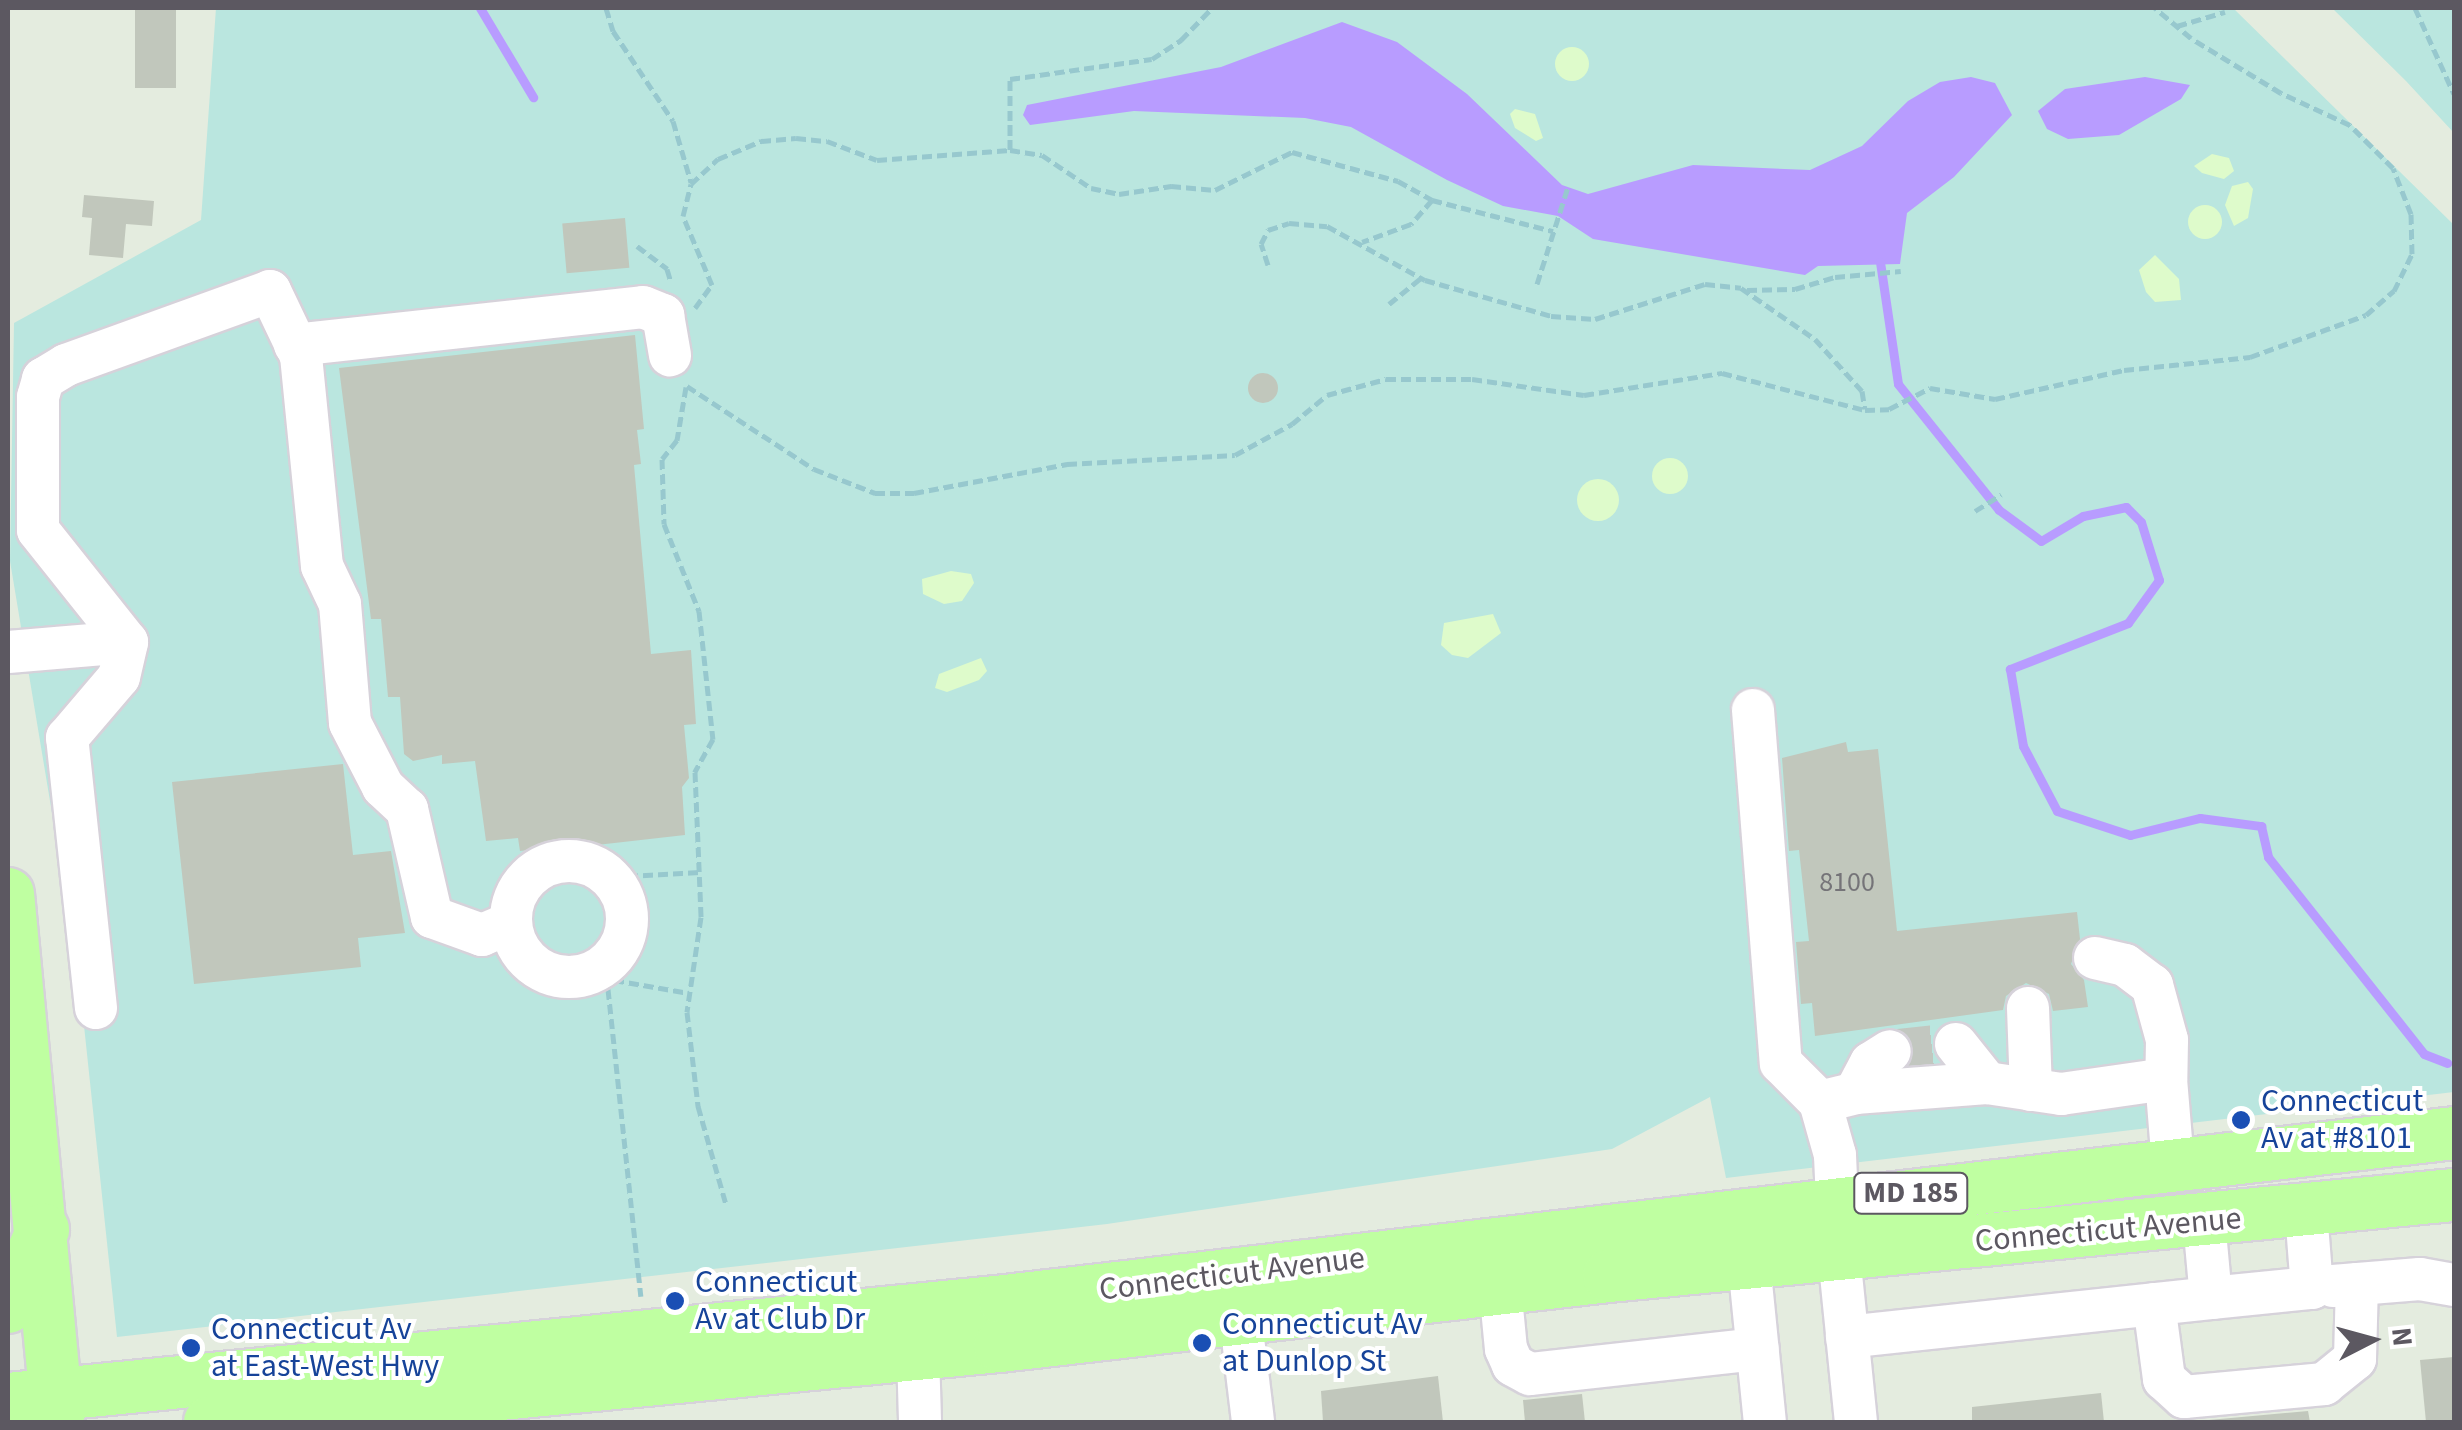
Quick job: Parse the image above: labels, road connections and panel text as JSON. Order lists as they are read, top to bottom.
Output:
{
  "streets": {
    "main road": ["MD 185", "Connecticut Avenue"]
  },
  "places": [
    "Connecticut Av at #8101",
    "Connecticut Av at Club Dr",
    "Connecticut Av at Dunlop St",
    "Connecticut Av at East-West Hwy"
  ],
  "house_numbers": ["8100"],
  "north": "right"
}
